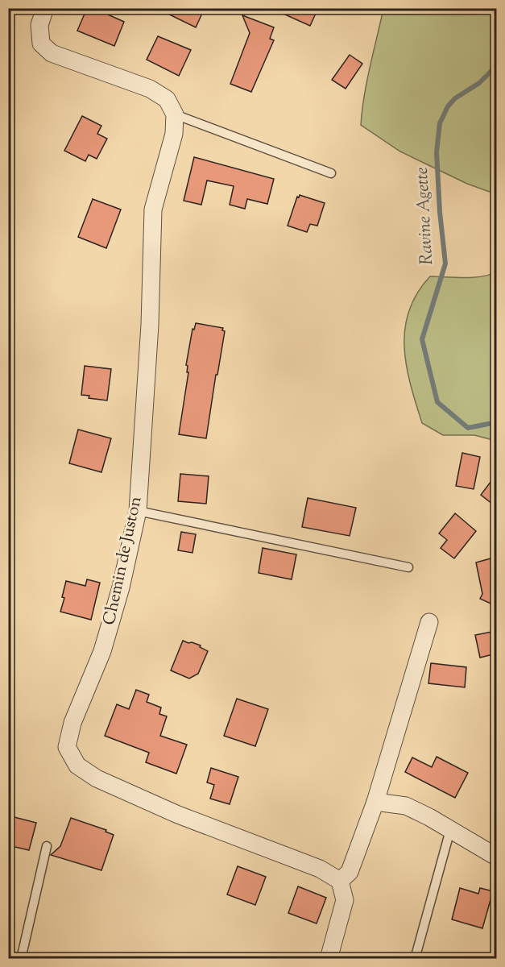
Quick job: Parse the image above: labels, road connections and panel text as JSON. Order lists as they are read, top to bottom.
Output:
{
  "streets": {
    "street": ["Chemin de Juston"]
  },
  "water": ["Ravine Agette"]
}
